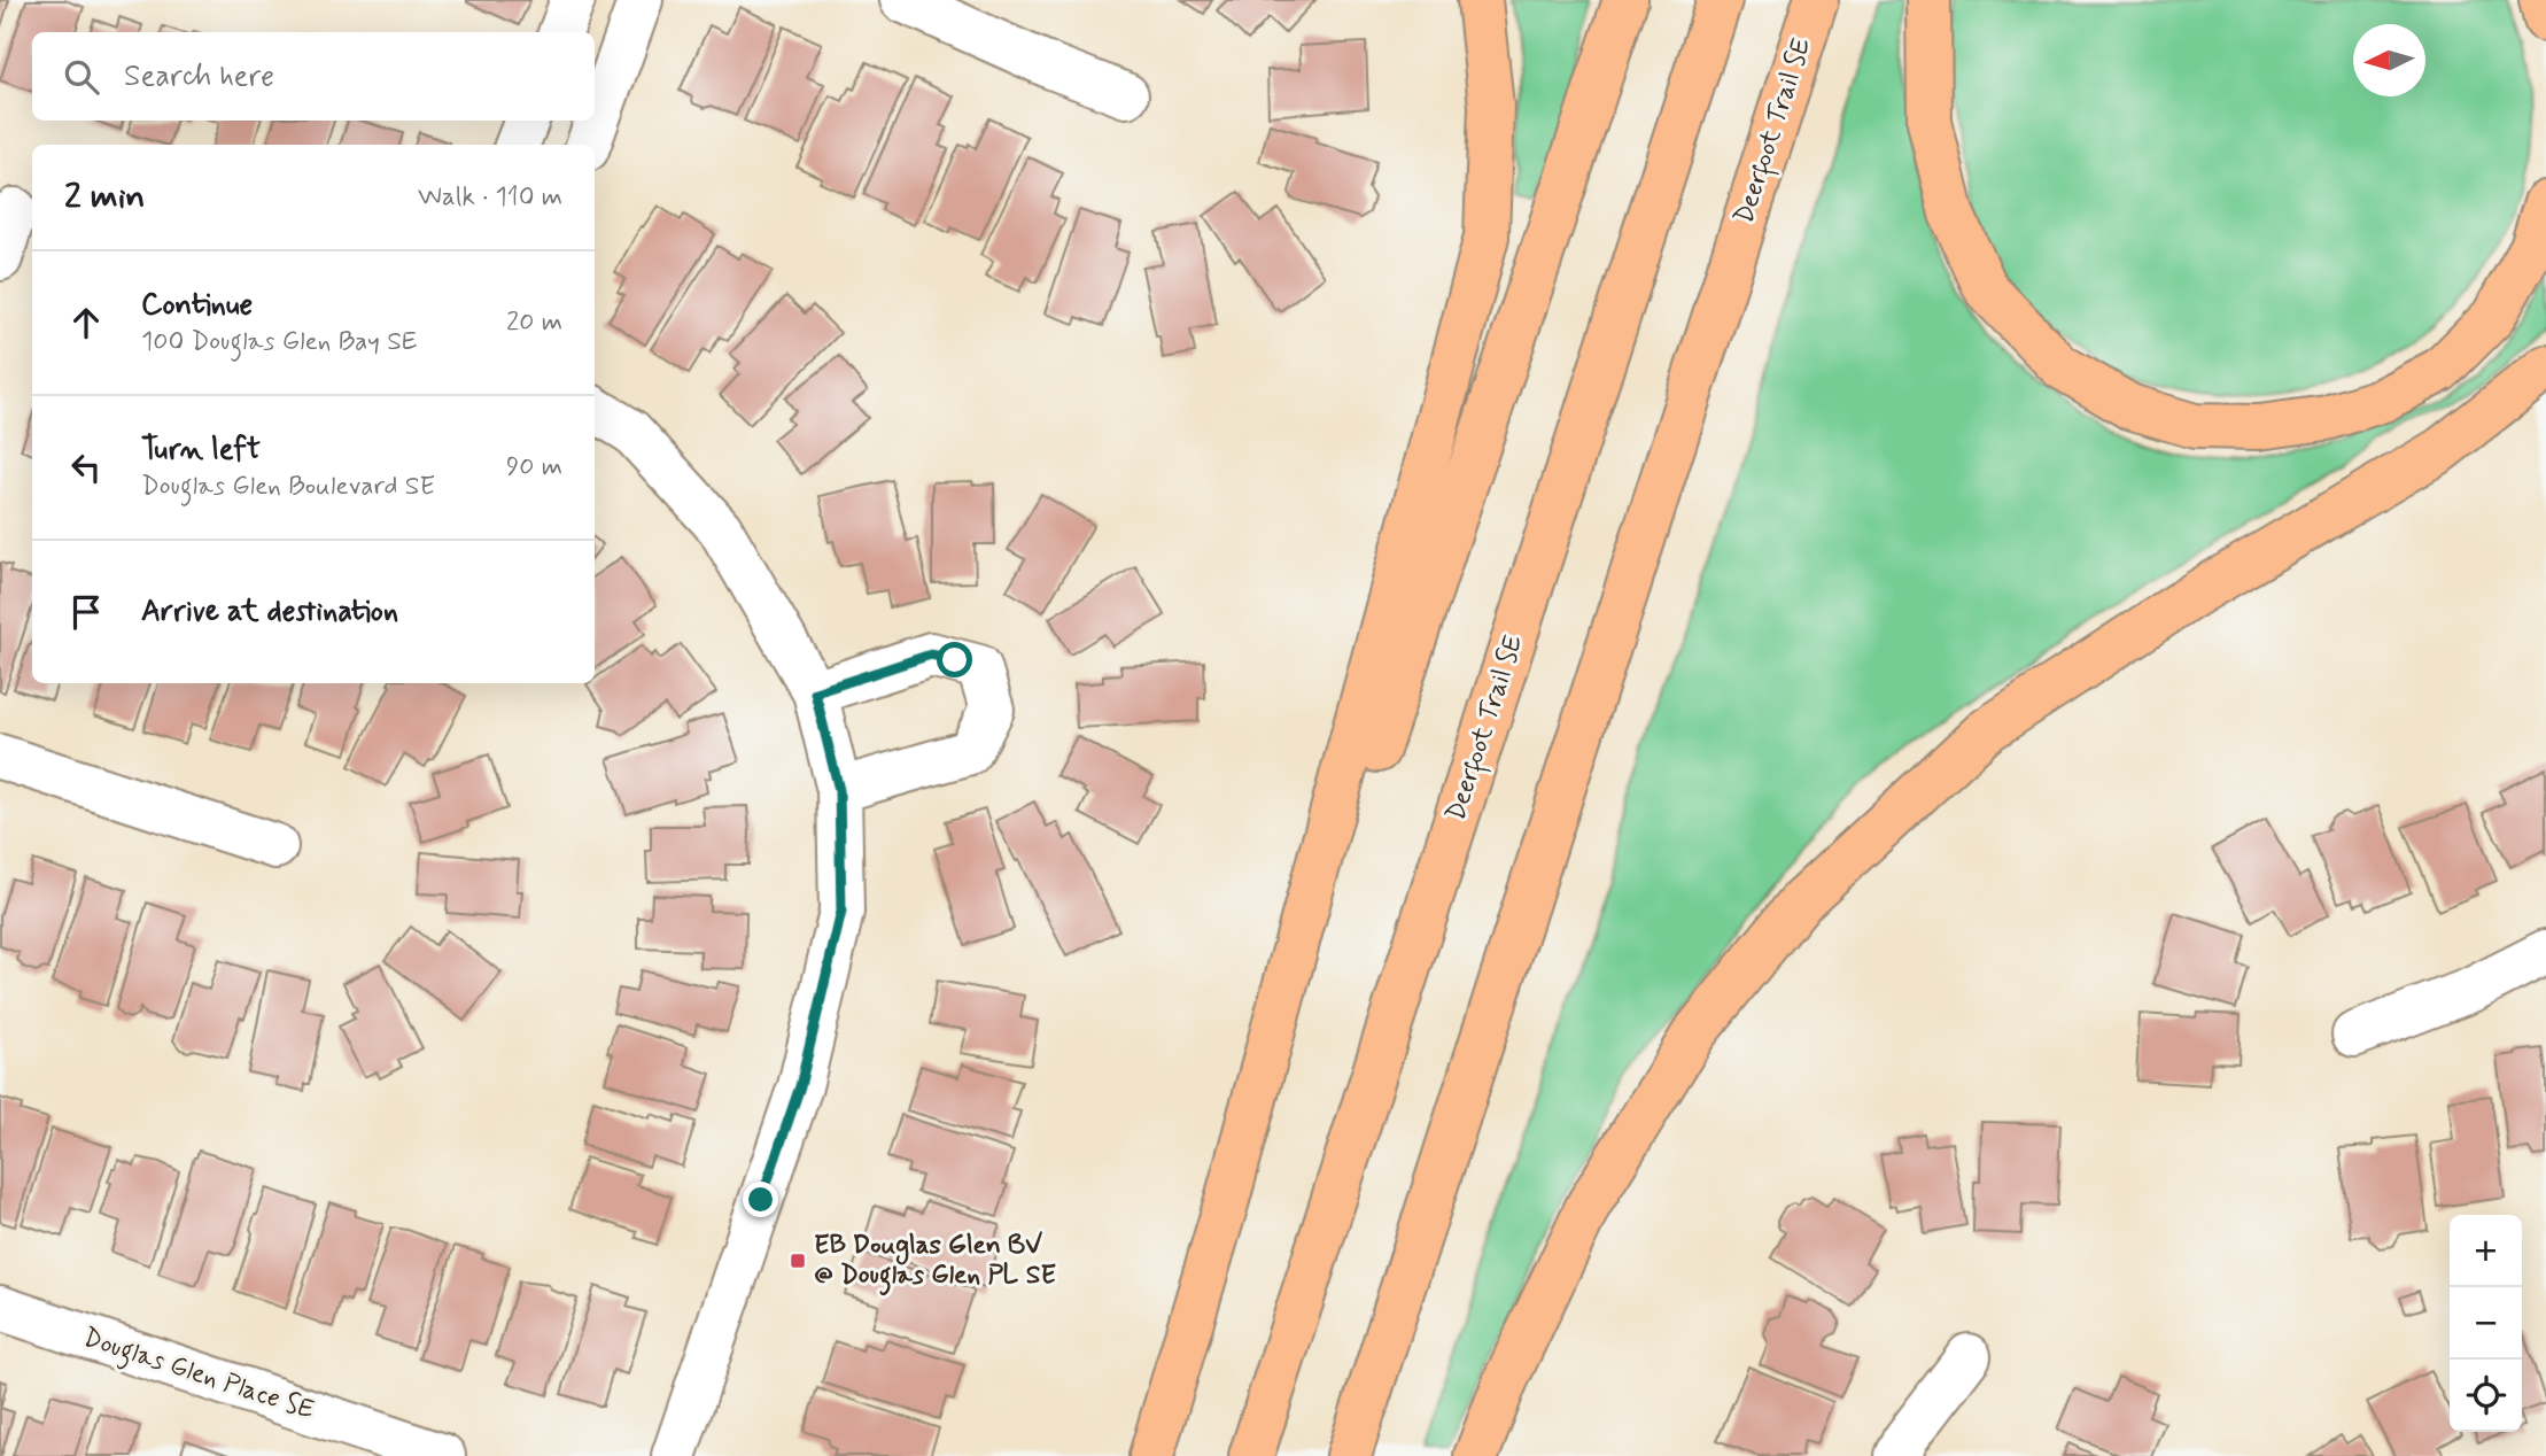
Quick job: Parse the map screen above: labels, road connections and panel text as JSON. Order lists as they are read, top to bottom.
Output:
{
  "streets": {
    "highway": ["Deerfoot Trail SE"],
    "street": ["Douglas Glen Place SE"]
  },
  "places": {
    "transit": ["EB Douglas Glen BV @ Douglas Glen PL SE"]
  },
  "north": "left",
  "page": {
    "search": "Search here",
    "heading": ["2 min", "Walk · 110 m"],
    "list": [
      ["Continue", "100 Douglas Glen Bay SE", "20 m"],
      ["Turn left", "Douglas Glen Boulevard SE", "90 m"],
      "Arrive at destination"
    ],
    "map_buttons": ["+", "−"]
  }
}
